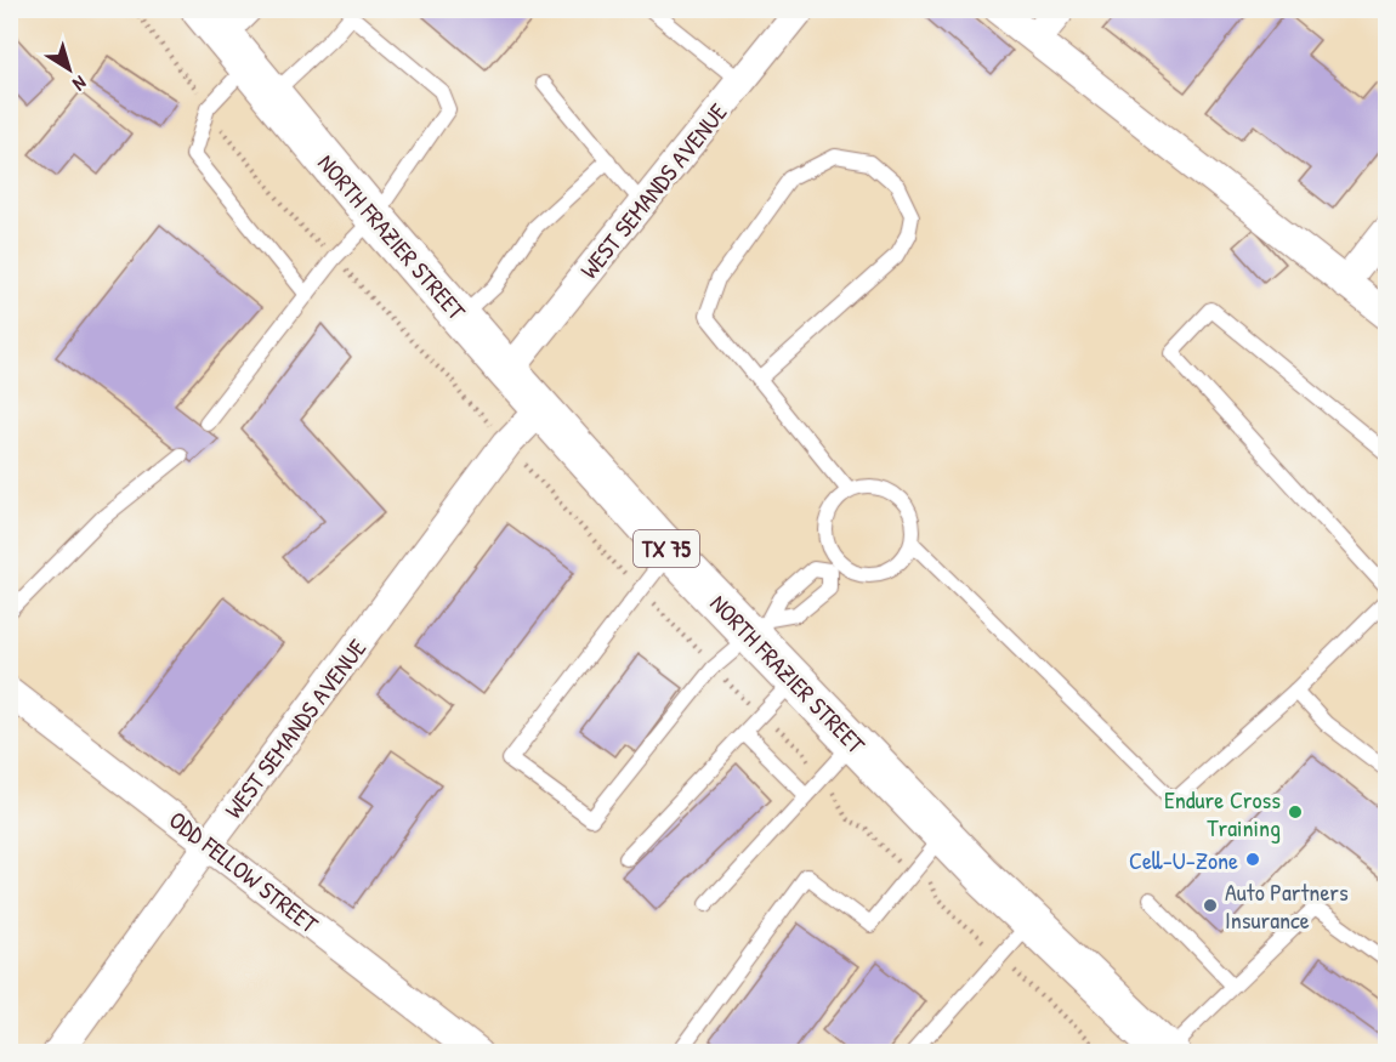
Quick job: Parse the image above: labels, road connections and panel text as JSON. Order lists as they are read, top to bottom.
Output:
{
  "streets": {
    "main road": ["NORTH FRAZIER STREET", "TX 75"],
    "street": ["WEST SEMANDS AVENUE", "ODD FELLOW STREET"]
  },
  "crossings": [
    ["WEST SEMANDS AVENUE", "NORTH FRAZIER STREET"],
    ["WEST SEMANDS AVENUE", "ODD FELLOW STREET"]
  ],
  "places": ["Endure Cross Training", "Cell-U-Zone", "Auto Partners Insurance"],
  "north": "bottom right"
}
